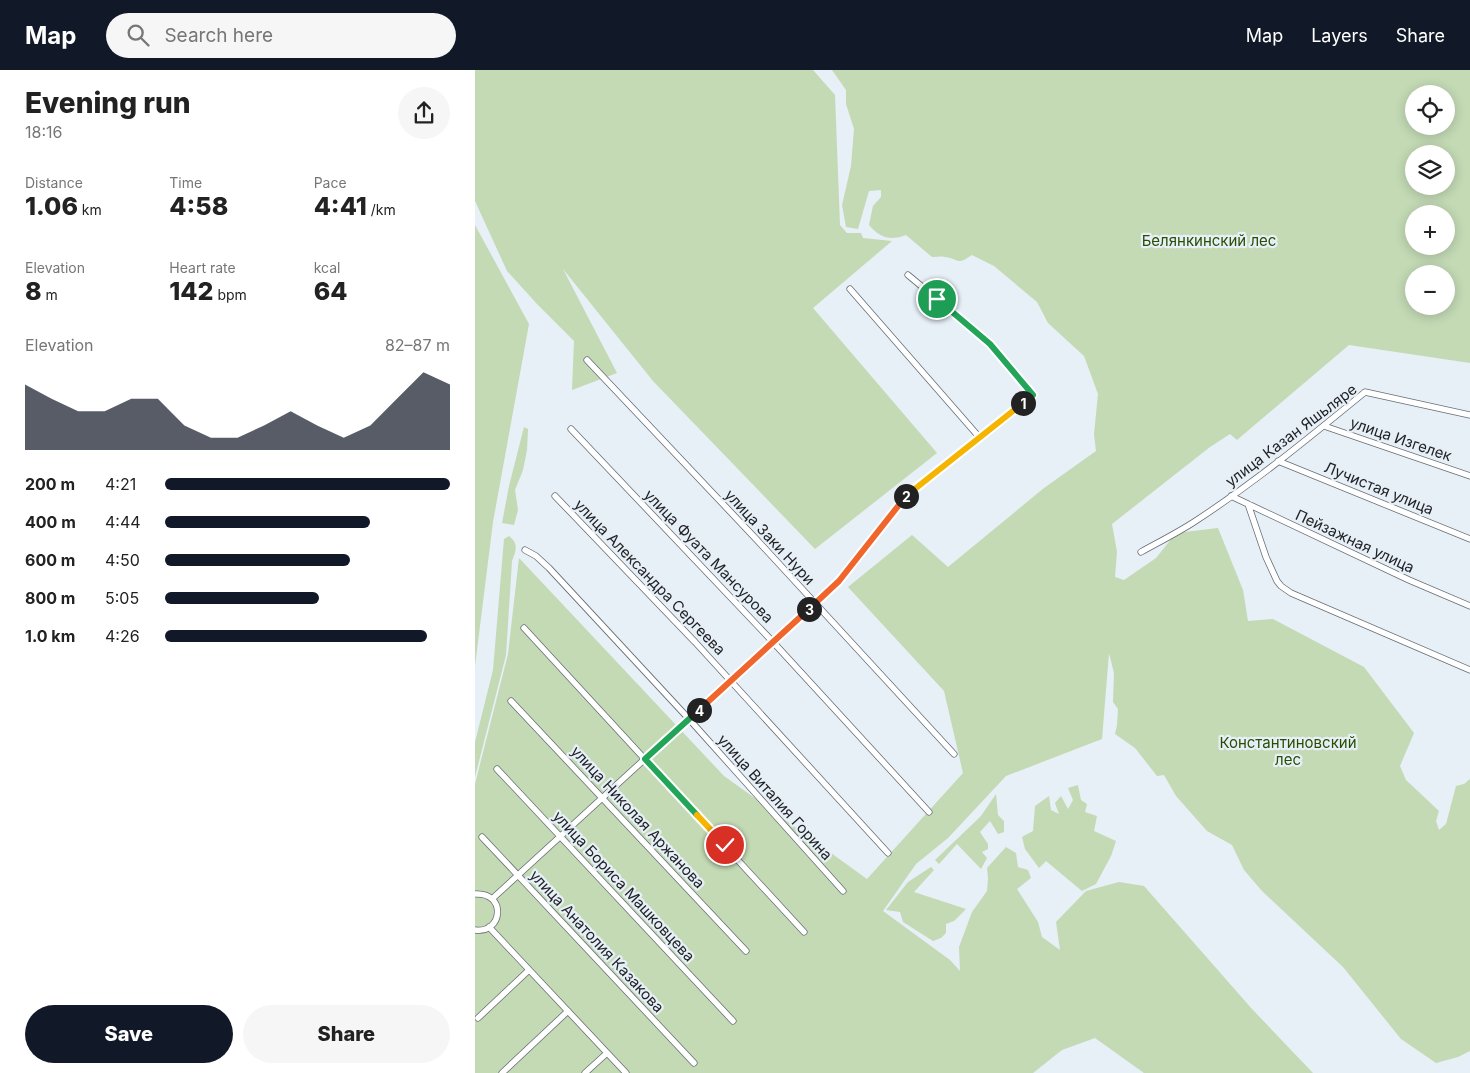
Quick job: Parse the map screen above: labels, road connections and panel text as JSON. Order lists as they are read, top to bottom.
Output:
{
  "streets": {
    "street": [
      "улица Казан Яшьляре",
      "улица Изгелек",
      "Лучистая улица",
      "улица Заки Нури",
      "Пейзажная улица",
      "улица Фуата Мансурова",
      "улица Александра Сергеева",
      "улица Виталия Горина",
      "улица Николая Аржанова",
      "улица Бориса Машковцева",
      "улица Анатолия Казакова"
    ]
  },
  "crossings": [
    ["улица Казан Яшьляре", "улица Изгелек"],
    ["улица Казан Яшьляре", "Лучистая улица"],
    ["улица Казан Яшьляре", "Пейзажная улица"]
  ],
  "parks": ["Белянкинский лес", "Константиновский лес"],
  "page": {
    "header": "Map",
    "search": "Search here",
    "nav": ["Map", "Layers", "Share"],
    "heading": ["Evening run", "18:16"],
    "map_buttons": ["+", "−"],
    "stats": [
      ["Distance", "1.06 km"],
      ["Time", "4:58"],
      ["Pace", "4:41 /km"],
      ["Elevation", "8 m"],
      ["Heart rate", "142 bpm"],
      ["kcal", "64"]
    ],
    "chart": ["Elevation", "82–87 m"],
    "pins": [
      "1",
      "2",
      "3",
      "4"
    ],
    "list": [
      {
        "name": "200 m",
        "note": "4:21"
      },
      {
        "name": "400 m",
        "note": "4:44"
      },
      {
        "name": "600 m",
        "note": "4:50"
      },
      {
        "name": "800 m",
        "note": "5:05"
      },
      {
        "name": "1.0 km",
        "note": "4:26"
      }
    ],
    "buttons": ["Save", "Share"]
  }
}
